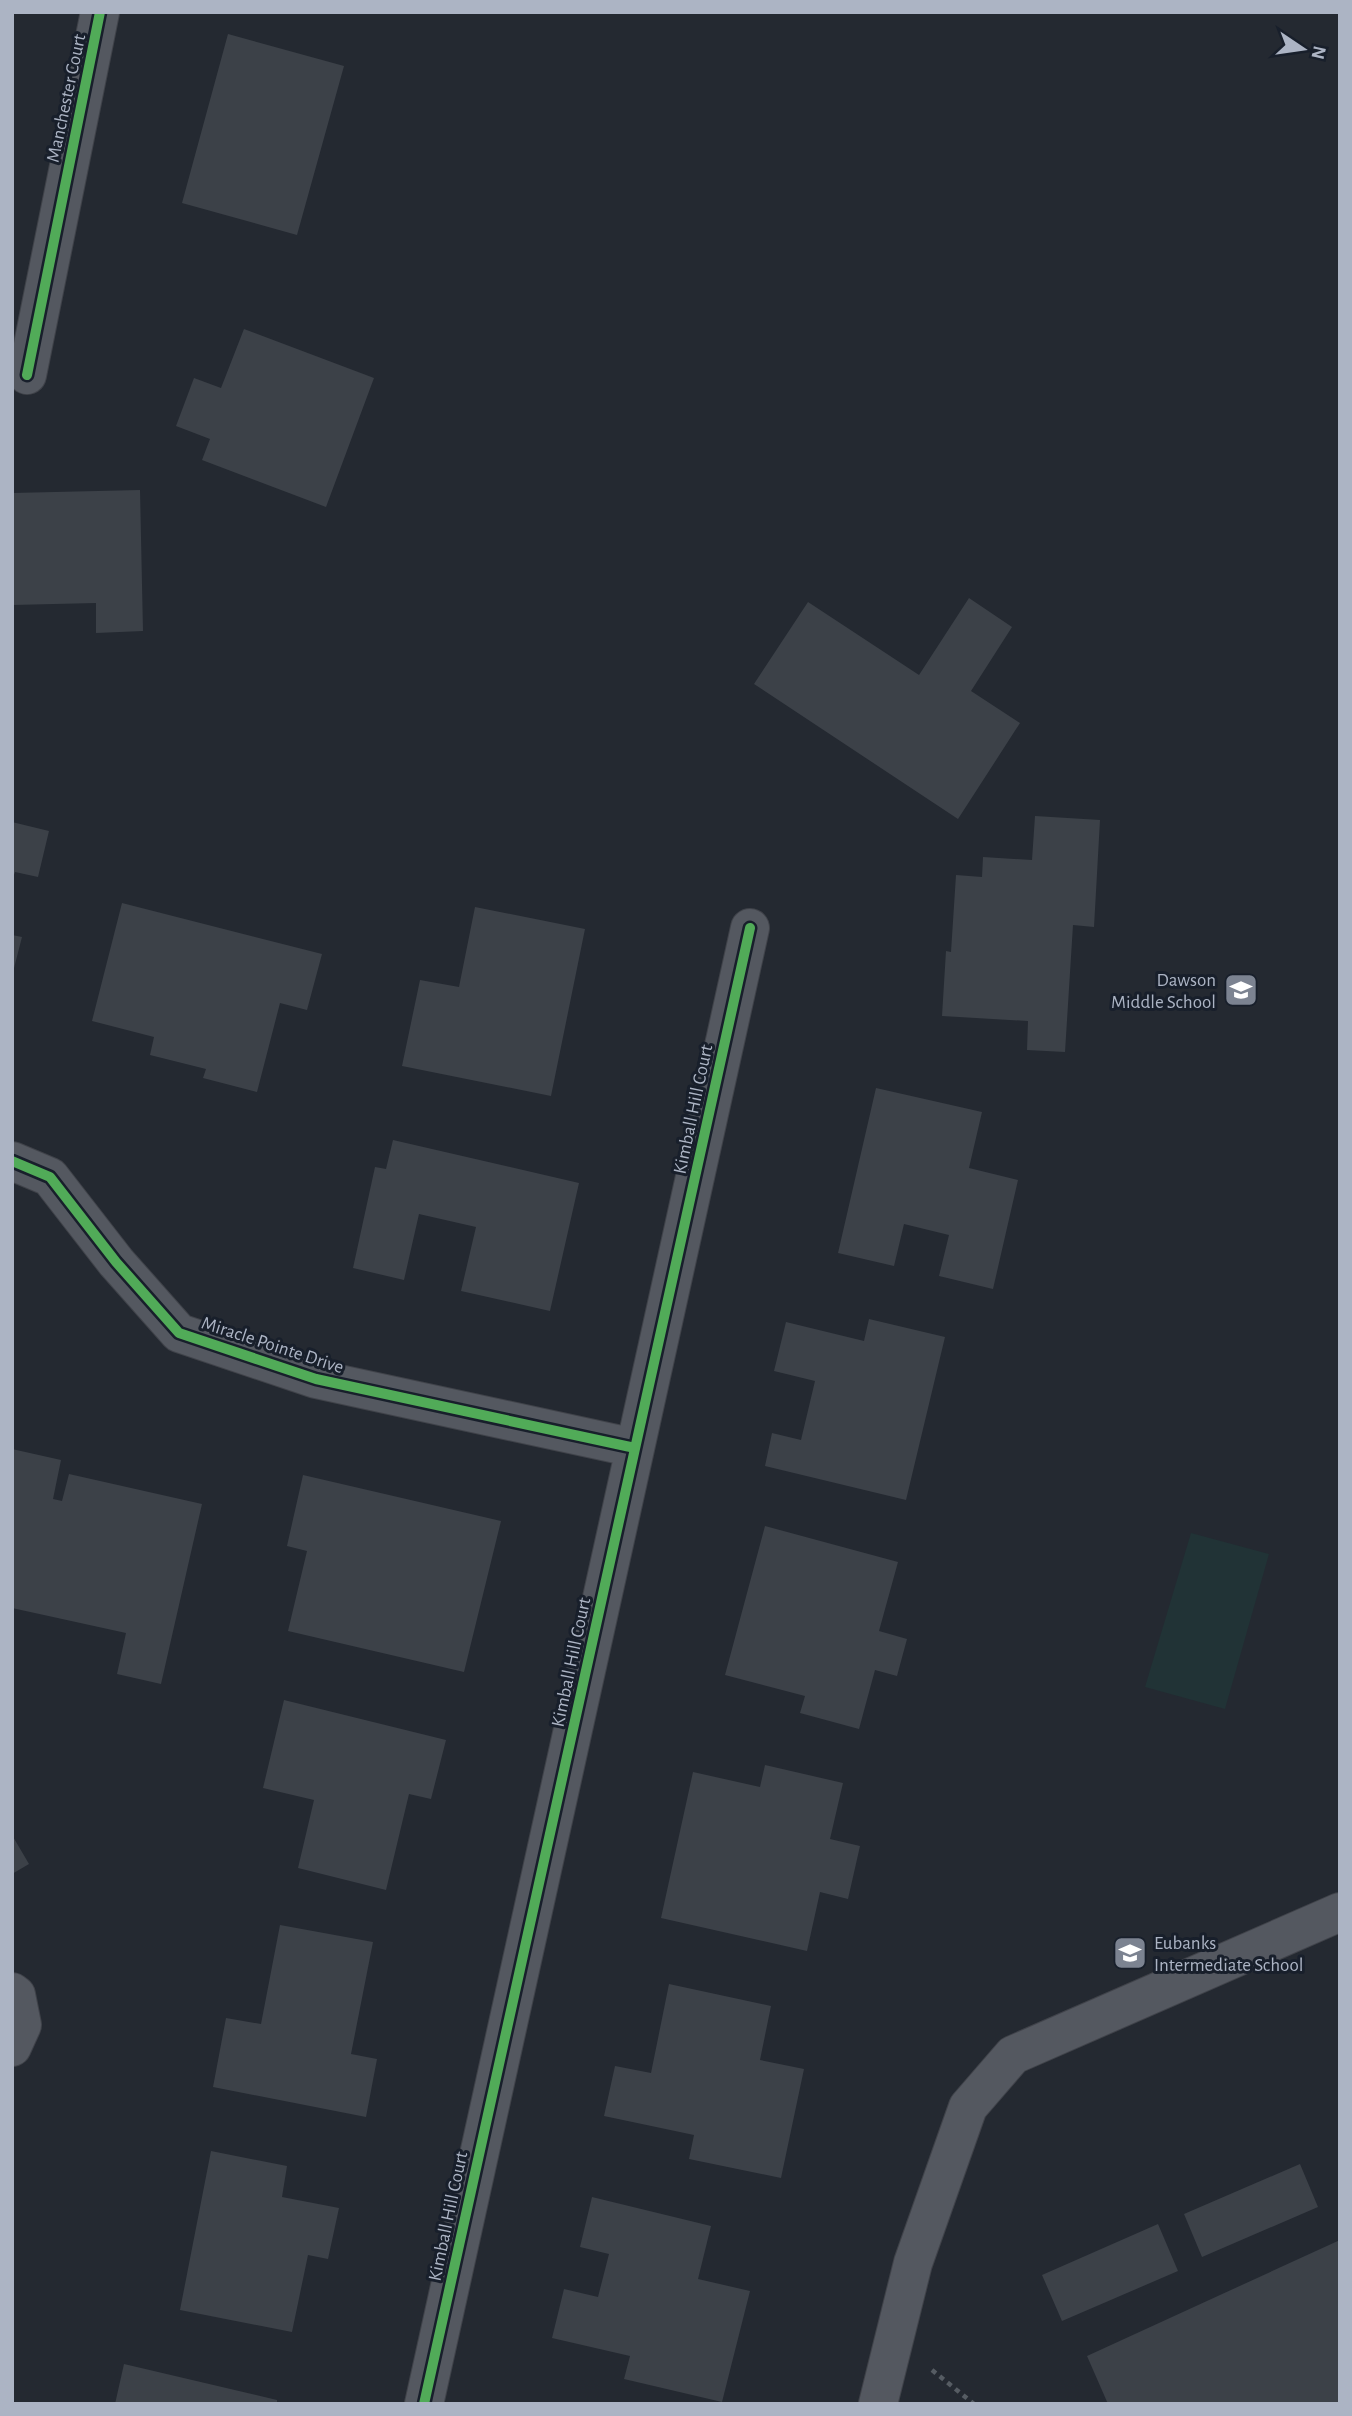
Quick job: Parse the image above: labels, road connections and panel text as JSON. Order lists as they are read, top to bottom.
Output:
{
  "streets": {
    "street": ["Manchester Court", "Kimball Hill Court", "Miracle Pointe Drive"]
  },
  "crossings": [
    ["Kimball Hill Court", "Miracle Pointe Drive"]
  ],
  "places": {
    "school or university": ["Dawson Middle School", "Eubanks Intermediate School"]
  },
  "north": "right"
}
